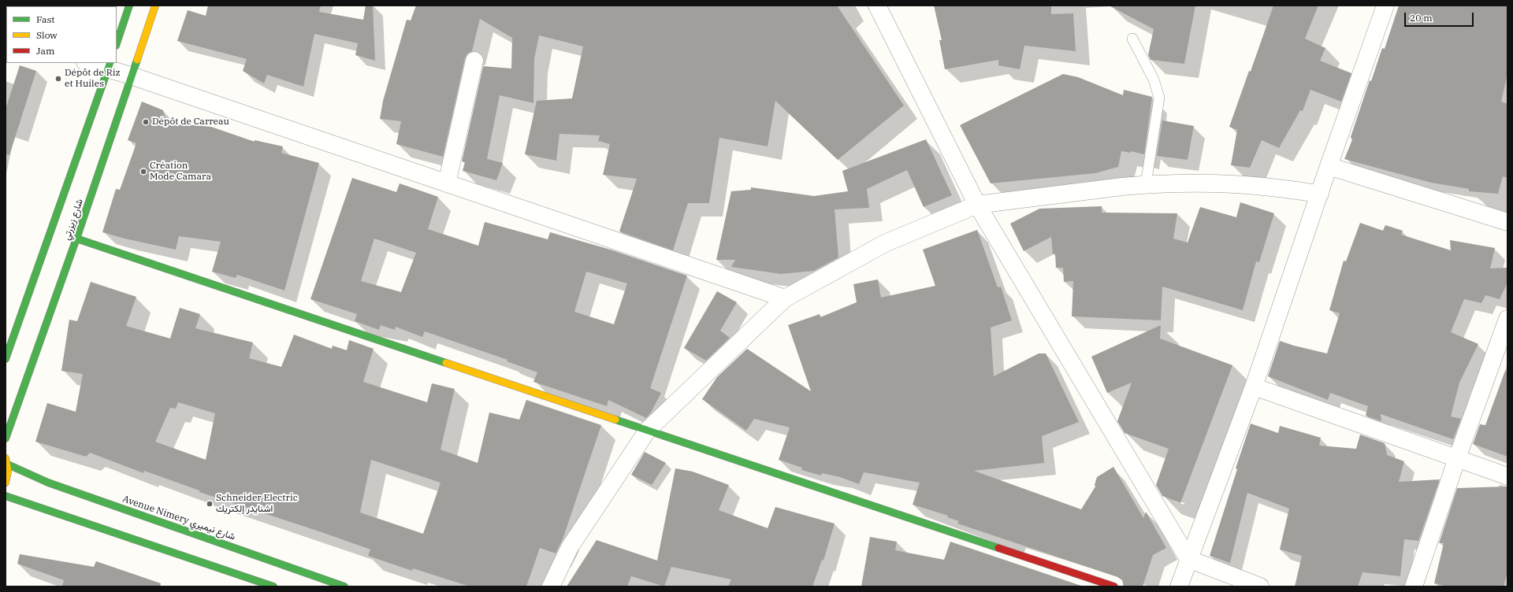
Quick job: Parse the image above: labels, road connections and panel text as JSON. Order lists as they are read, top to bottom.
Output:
{
  "streets": {
    "street": ["شارع زيزرتي", "Avenue Nimery شارع نيميري"]
  },
  "places": [
    "Dépôt de Riz et Huiles",
    "Dépôt de Carreau",
    "Création Mode Camara",
    "Schneider Electric اشنايدر إلكتريك"
  ],
  "legend": ["Fast", "Slow", "Jam"],
  "scale_bar": "20 m"
}
